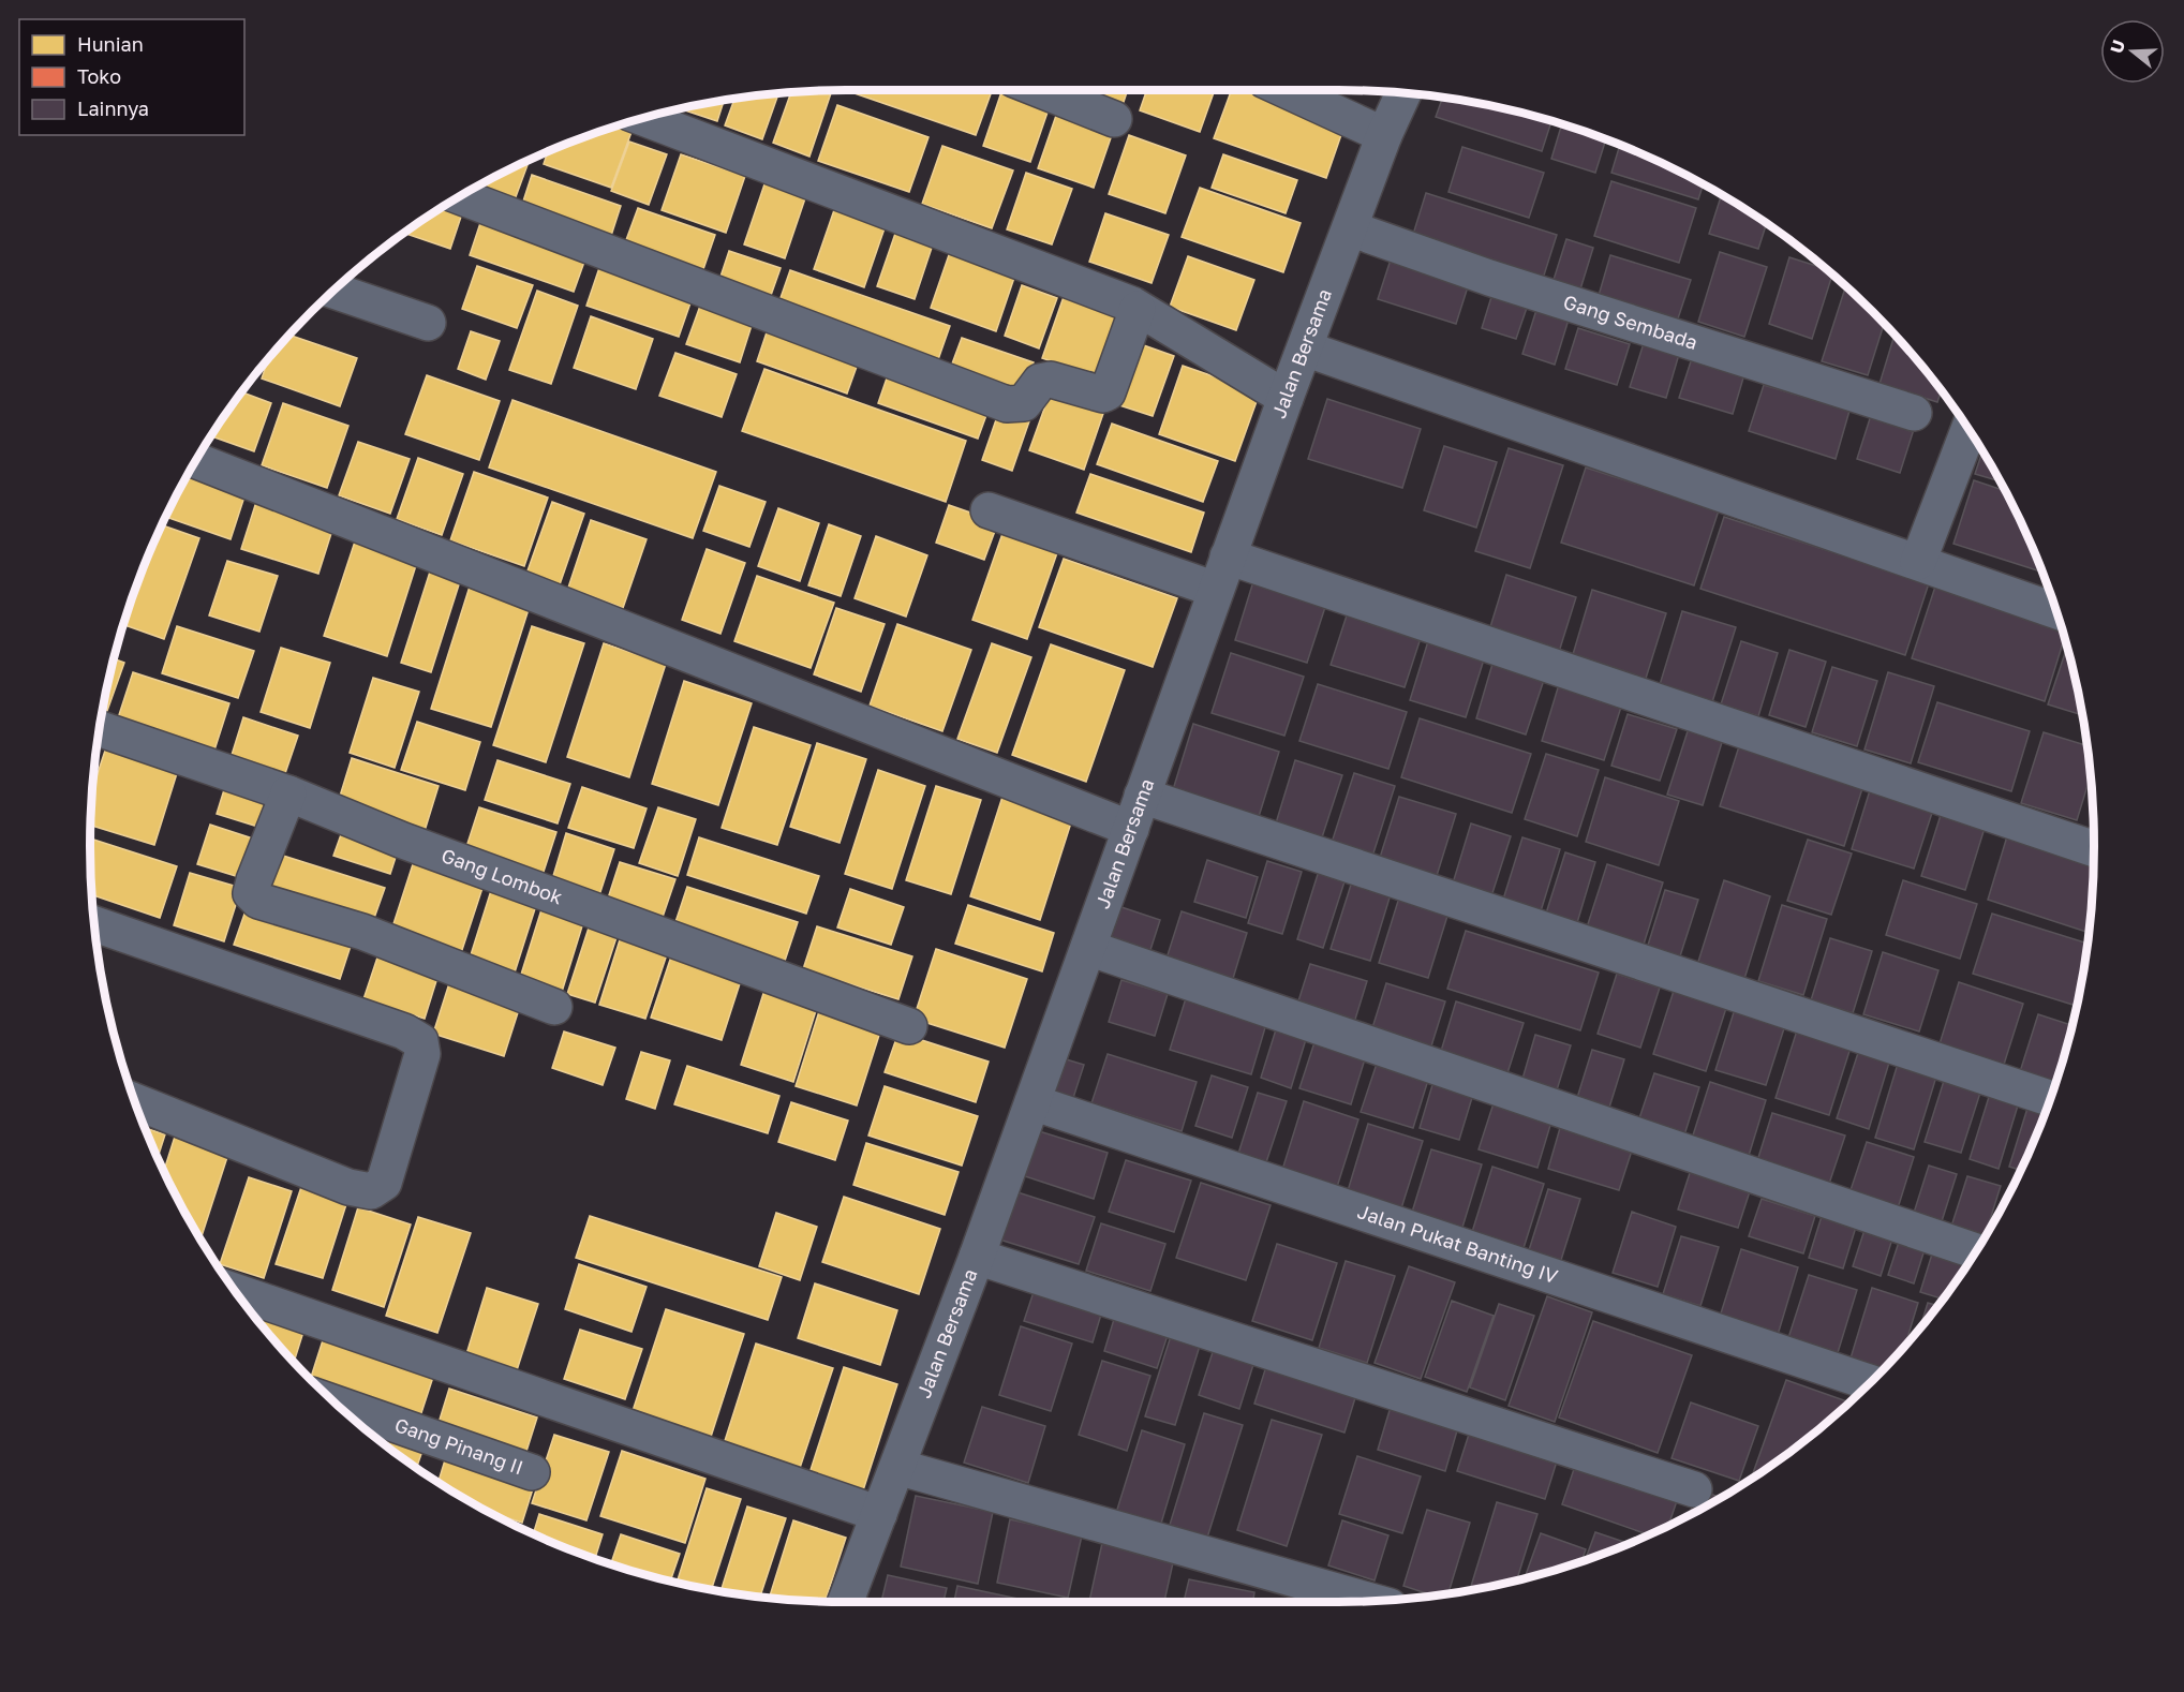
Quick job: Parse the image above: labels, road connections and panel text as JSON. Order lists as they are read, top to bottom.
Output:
{
  "streets": {
    "street": [
      "Gang Sembada",
      "Jalan Bersama",
      "Gang Lombok",
      "Jalan Pukat Banting IV",
      "Gang Pinang II"
    ]
  },
  "crossings": [
    ["Gang Sembada", "Jalan Bersama"],
    ["Jalan Bersama", "Jalan Pukat Banting IV"]
  ],
  "legend": ["Hunian", "Toko", "Lainnya"],
  "north": "left"
}
